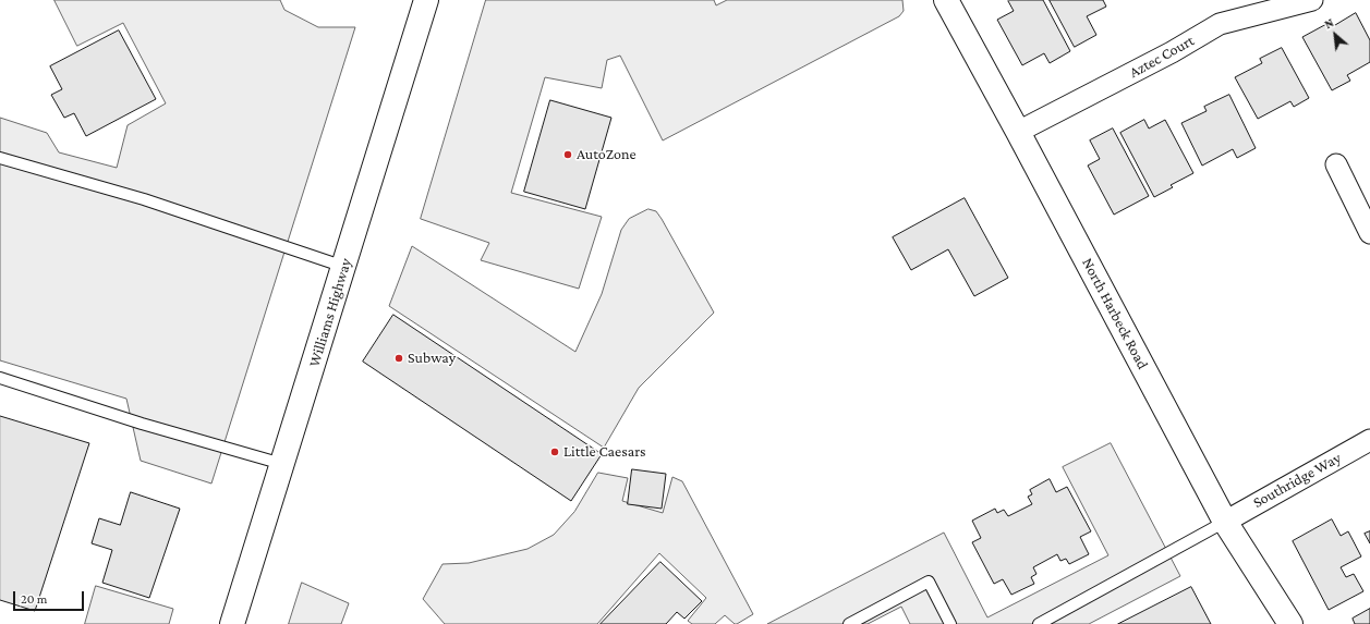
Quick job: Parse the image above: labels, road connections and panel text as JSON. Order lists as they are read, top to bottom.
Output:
{
  "streets": {
    "street": [
      "Aztec Court",
      "Williams Highway",
      "North Harbeck Road",
      "Southridge Way"
    ]
  },
  "crossings": [
    ["Aztec Court", "North Harbeck Road"],
    ["North Harbeck Road", "Southridge Way"]
  ],
  "places": ["AutoZone", "Subway", "Little Caesars"],
  "scale_bar": "20 m",
  "north": "top left"
}
